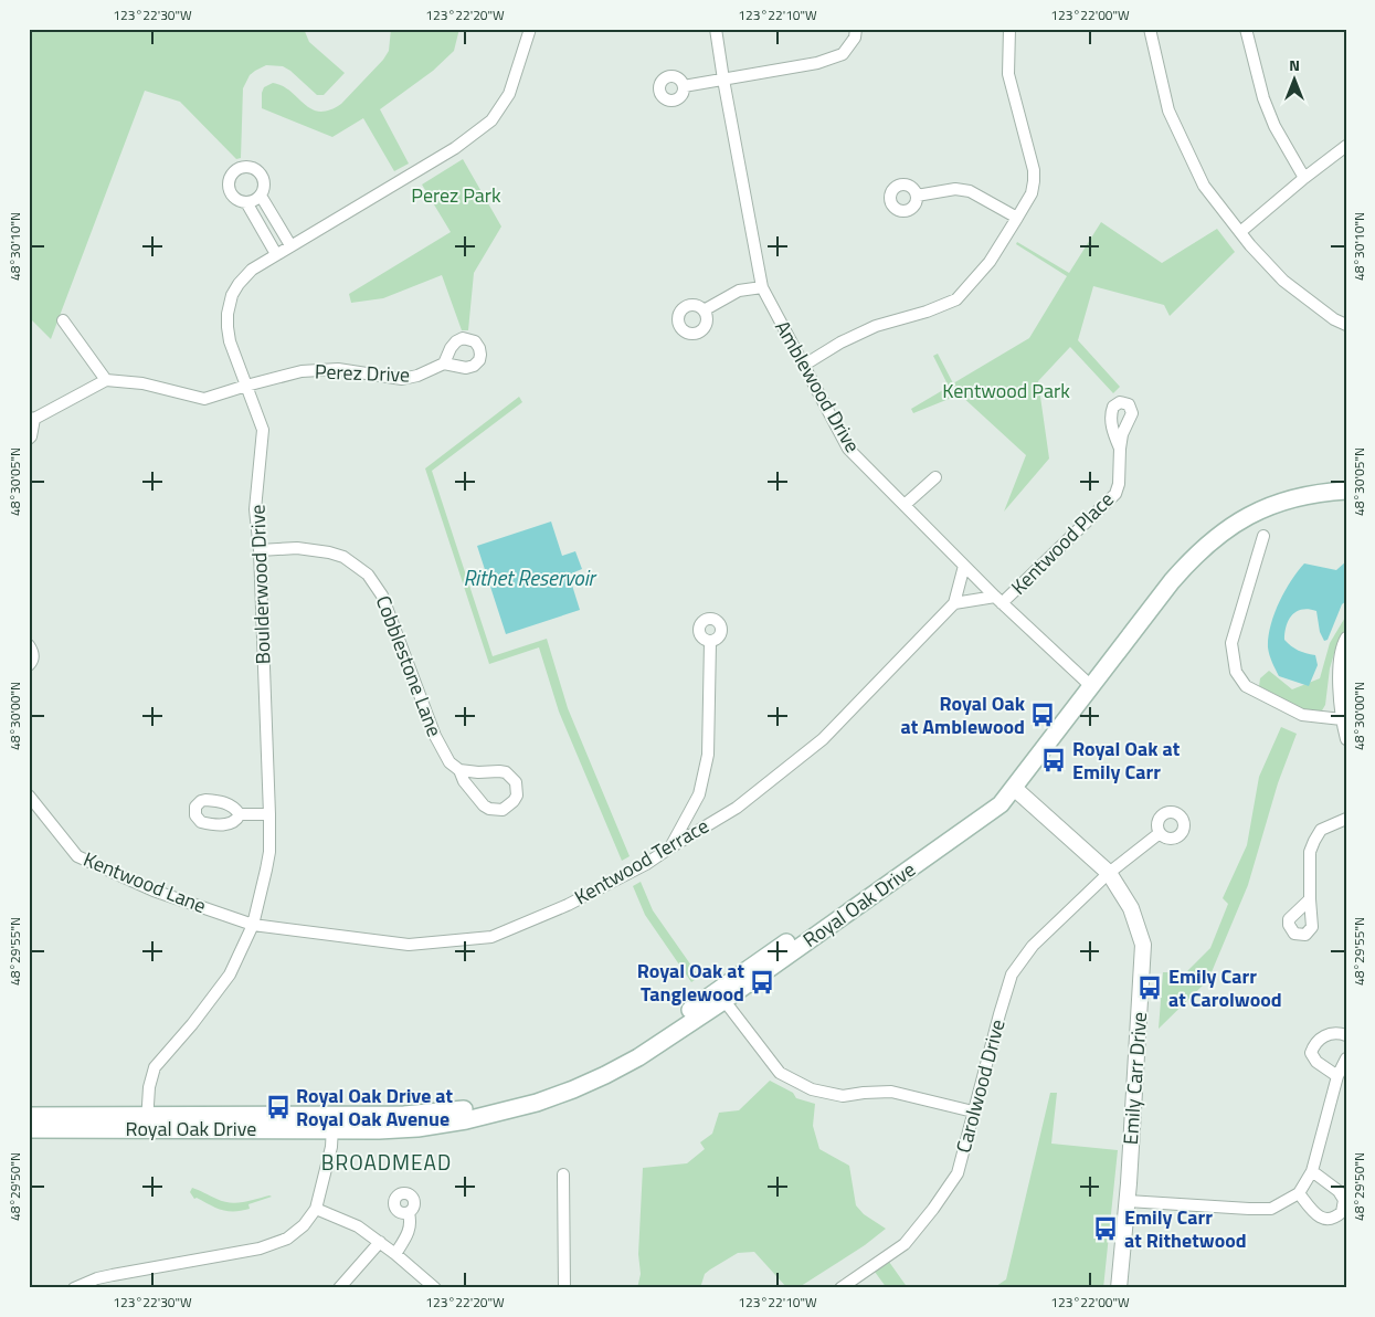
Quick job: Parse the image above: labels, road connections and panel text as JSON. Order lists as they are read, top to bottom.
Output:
{
  "streets": {
    "main road": ["Royal Oak Drive"],
    "street": [
      "Perez Drive",
      "Amblewood Drive",
      "Kentwood Place",
      "Boulderwood Drive",
      "Cobblestone Lane",
      "Kentwood Terrace",
      "Kentwood Lane",
      "Emily Carr Drive",
      "Carolwood Drive"
    ]
  },
  "crossings": [
    ["Perez Drive", "Boulderwood Drive"],
    ["Amblewood Drive", "Kentwood Place"],
    ["Amblewood Drive", "Kentwood Terrace"],
    ["Amblewood Drive", "Royal Oak Drive"],
    ["Boulderwood Drive", "Cobblestone Lane"],
    ["Boulderwood Drive", "Kentwood Terrace"],
    ["Boulderwood Drive", "Kentwood Lane"],
    ["Boulderwood Drive", "Royal Oak Drive"],
    ["Kentwood Terrace", "Kentwood Lane"],
    ["Royal Oak Drive", "Emily Carr Drive"],
    ["Emily Carr Drive", "Carolwood Drive"]
  ],
  "districts": ["BROADMEAD"],
  "water": ["Rithet Reservoir"],
  "parks": ["Perez Park", "Kentwood Park"],
  "places": {
    "bus stop": [
      "Royal Oak at Amblewood",
      "Royal Oak at Emily Carr",
      "Royal Oak at Tanglewood",
      "Emily Carr at Carolwood",
      "Royal Oak Drive at Royal Oak Avenue",
      "Emily Carr at Rithetwood"
    ]
  },
  "north": "top",
  "coordinates": [
    "123°22'30\"W",
    "123°22'20\"W",
    "123°22'10\"W",
    "123°22'00\"W",
    "48°30'10\"N",
    "48°30'05\"N",
    "48°30'00\"N",
    "48°29'55\"N",
    "48°29'50\"N"
  ]
}
